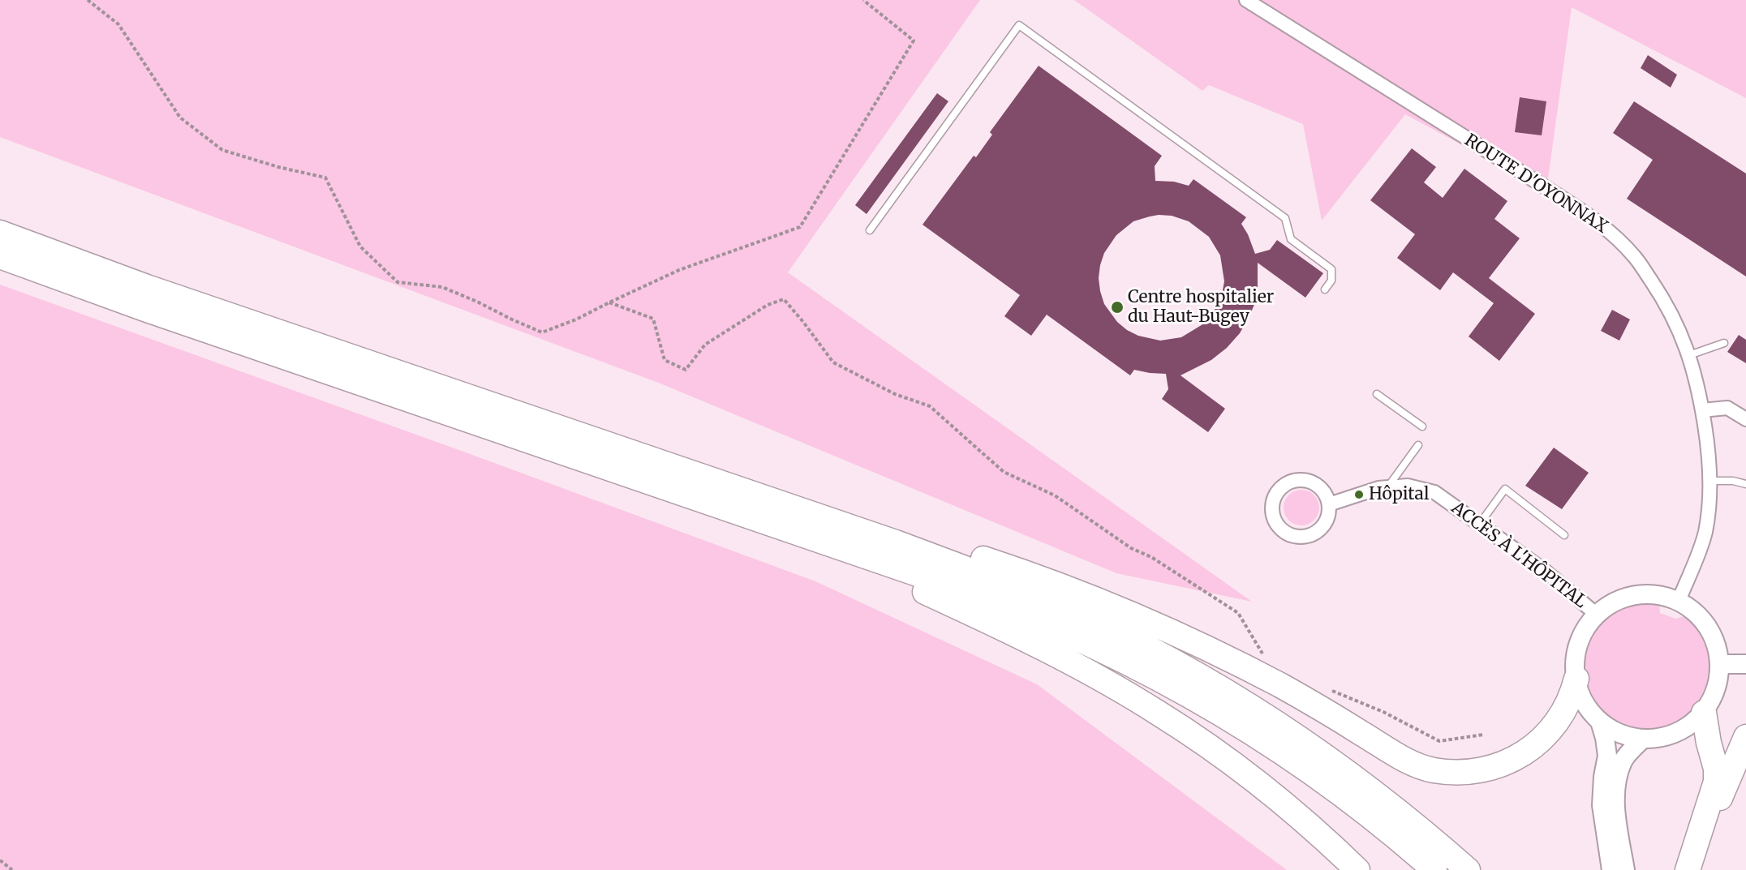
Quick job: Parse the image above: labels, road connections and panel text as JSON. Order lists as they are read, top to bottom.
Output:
{
  "streets": {
    "street": ["ROUTE D'OYONNAX", "ACCÈS À L'HÔPITAL"]
  },
  "crossings": [
    ["ROUTE D'OYONNAX", "ACCÈS À L'HÔPITAL"]
  ],
  "places": ["Centre hospitalier du Haut-Bugey", "Hôpital"]
}
